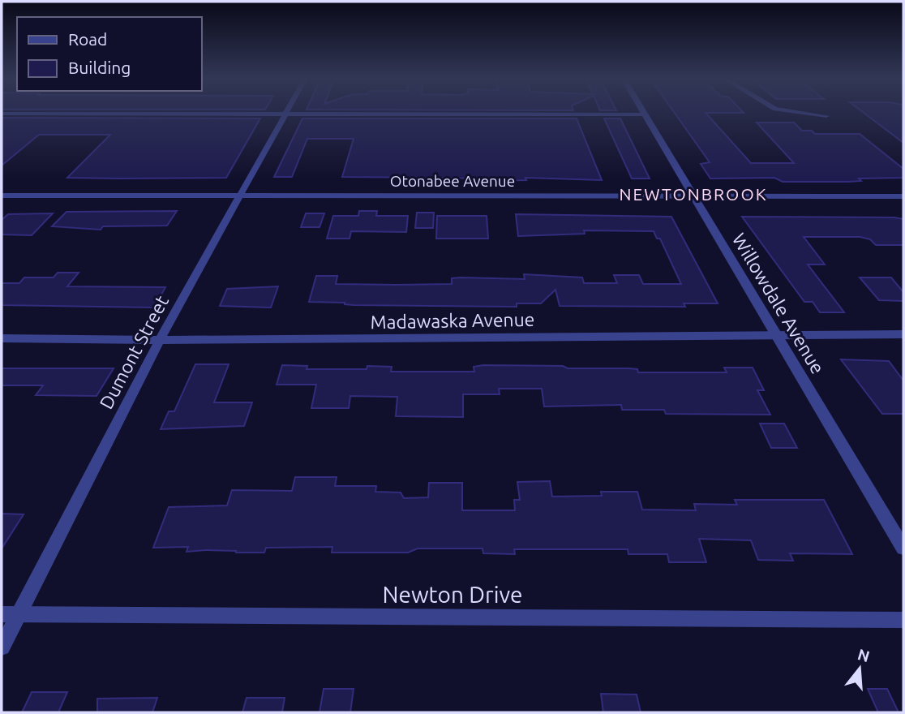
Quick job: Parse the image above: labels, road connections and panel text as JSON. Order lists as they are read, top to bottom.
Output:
{
  "streets": {
    "street": [
      "Otonabee Avenue",
      "Willowdale Avenue",
      "Madawaska Avenue",
      "Dumont Street",
      "Newton Drive"
    ]
  },
  "crossings": [
    ["Otonabee Avenue", "Willowdale Avenue"],
    ["Otonabee Avenue", "Dumont Street"],
    ["Willowdale Avenue", "Madawaska Avenue"],
    ["Madawaska Avenue", "Dumont Street"],
    ["Dumont Street", "Newton Drive"]
  ],
  "districts": ["NEWTONBROOK"],
  "legend": ["Road", "Building"],
  "north": "top"
}
